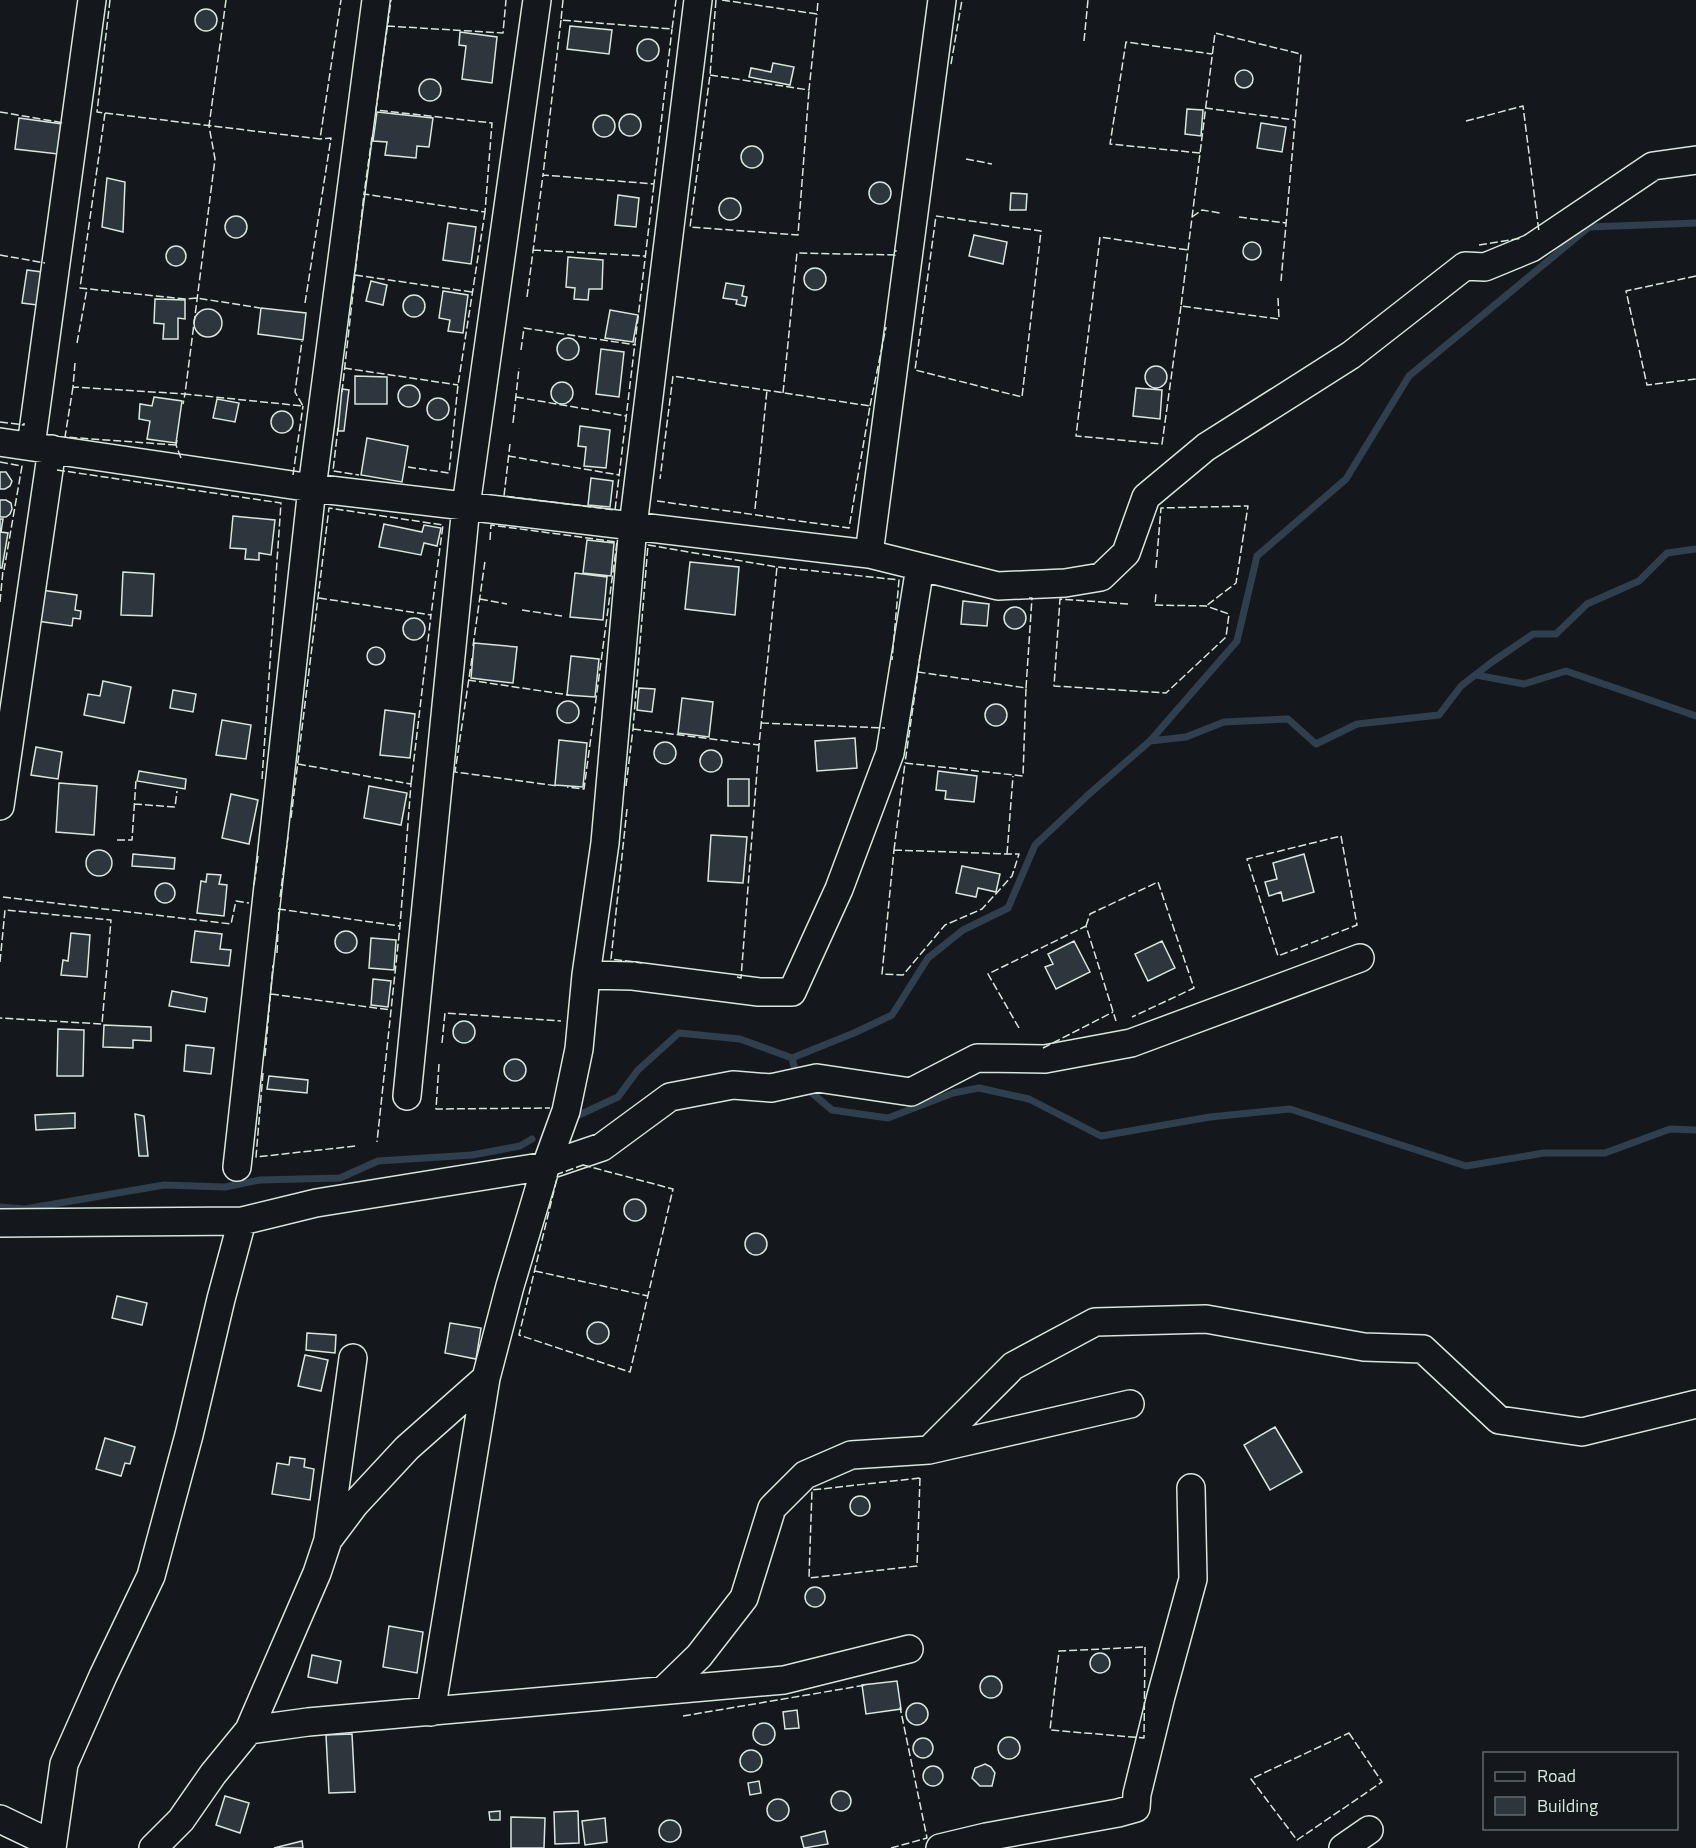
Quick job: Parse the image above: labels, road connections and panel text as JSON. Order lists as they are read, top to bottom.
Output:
{
  "legend": ["Road", "Building"]
}
